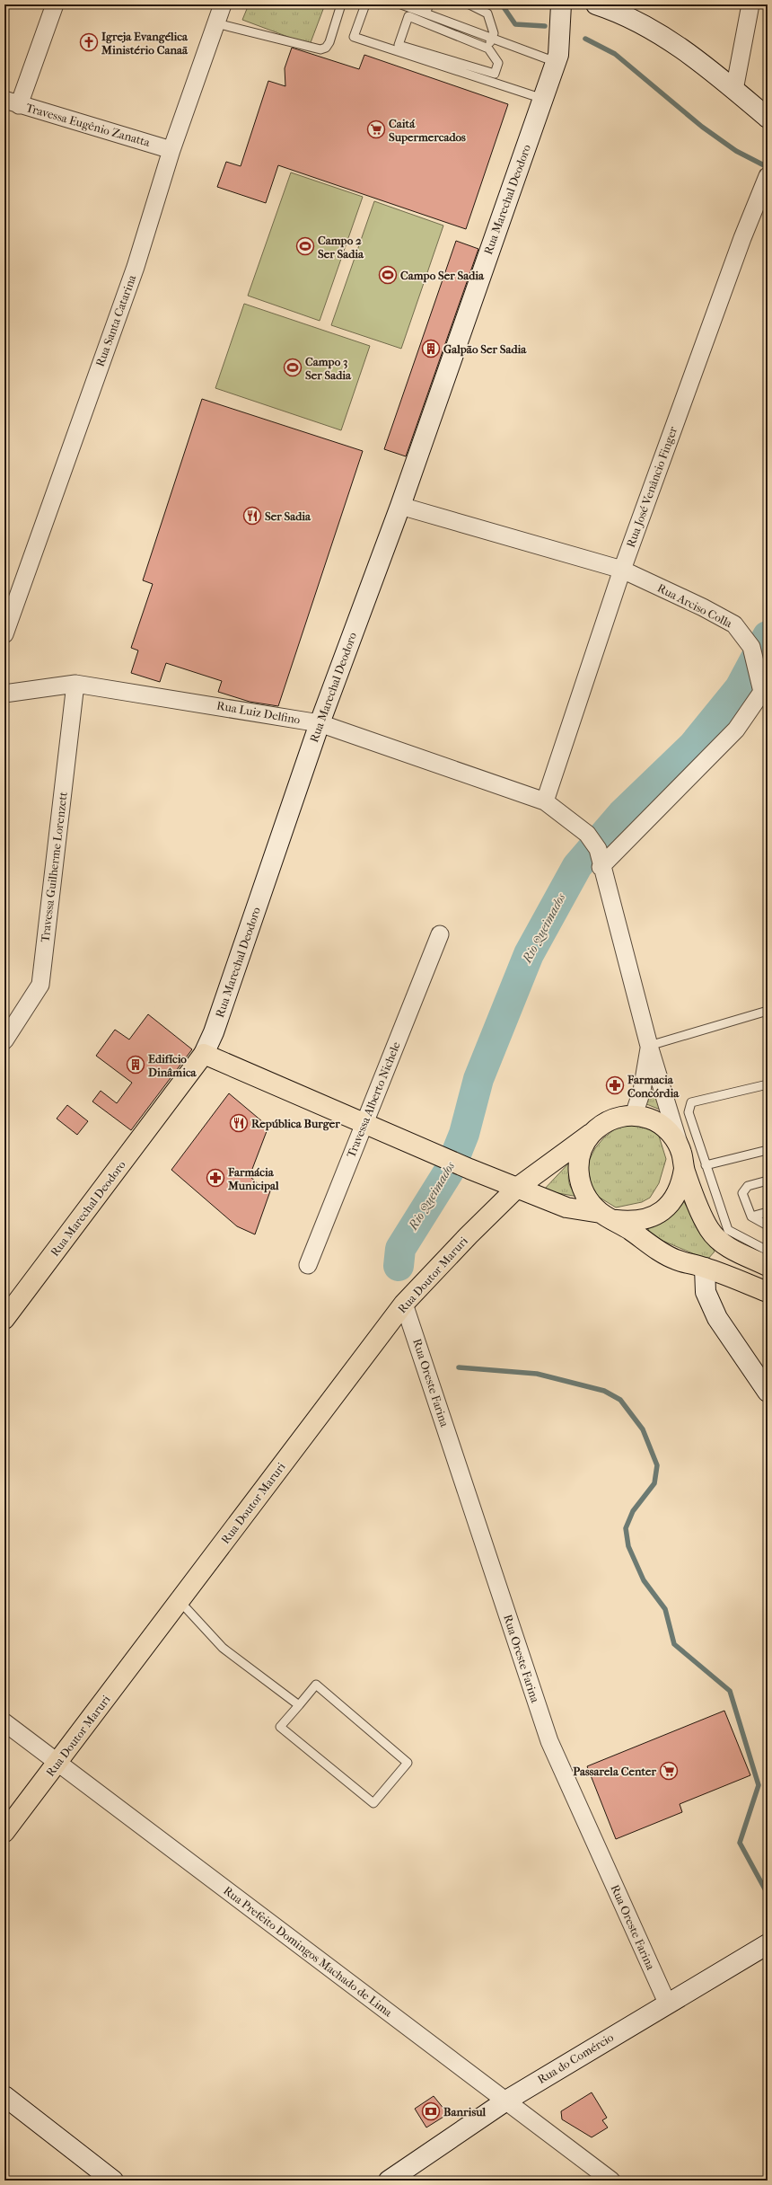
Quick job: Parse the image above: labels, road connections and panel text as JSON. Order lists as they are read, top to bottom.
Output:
{
  "streets": {
    "main road": ["Rua Marechal Deodoro", "Rua Doutor Maruri"],
    "street": [
      "Travessa Eugênio Zanatta",
      "Rua Santa Catarina",
      "Rua José Venâncio Finger",
      "Rua Arciso Colla",
      "Rua Luiz Delfino",
      "Travessa Guilherme Lorenzett",
      "Travessa Alberto Nichele",
      "Rua Oreste Farina",
      "Rua Prefeito Domingos Machado de Lima",
      "Rua do Comércio"
    ]
  },
  "crossings": [
    ["Travessa Eugênio Zanatta", "Rua Santa Catarina"],
    ["Rua Marechal Deodoro", "Rua Arciso Colla"],
    ["Rua Marechal Deodoro", "Rua Luiz Delfino"],
    ["Rua José Venâncio Finger", "Rua Arciso Colla"],
    ["Rua José Venâncio Finger", "Rua Luiz Delfino"],
    ["Rua Arciso Colla", "Rua Luiz Delfino"],
    ["Rua Luiz Delfino", "Travessa Guilherme Lorenzett"],
    ["Rua Doutor Maruri", "Rua Oreste Farina"],
    ["Rua Doutor Maruri", "Rua Prefeito Domingos Machado de Lima"],
    ["Rua Oreste Farina", "Rua do Comércio"],
    ["Rua Prefeito Domingos Machado de Lima", "Rua do Comércio"]
  ],
  "water": ["Rio Queimados"],
  "places": {
    "church": ["Igreja Evangélica Ministério Canaã"],
    "supermarket": ["Caitá Supermercados", "Passarela Center"],
    "sports": ["Campo 2 Ser Sadia", "Campo Ser Sadia", "Campo 3 Ser Sadia"],
    "building": ["Galpão Ser Sadia", "Edifício Dinâmica"],
    "restaurant": ["Ser Sadia", "República Burger"],
    "pharmacy": ["Farmacia Concórdia", "Farmácia Municipal"],
    "bank": ["Banrisul"]
  }
}
